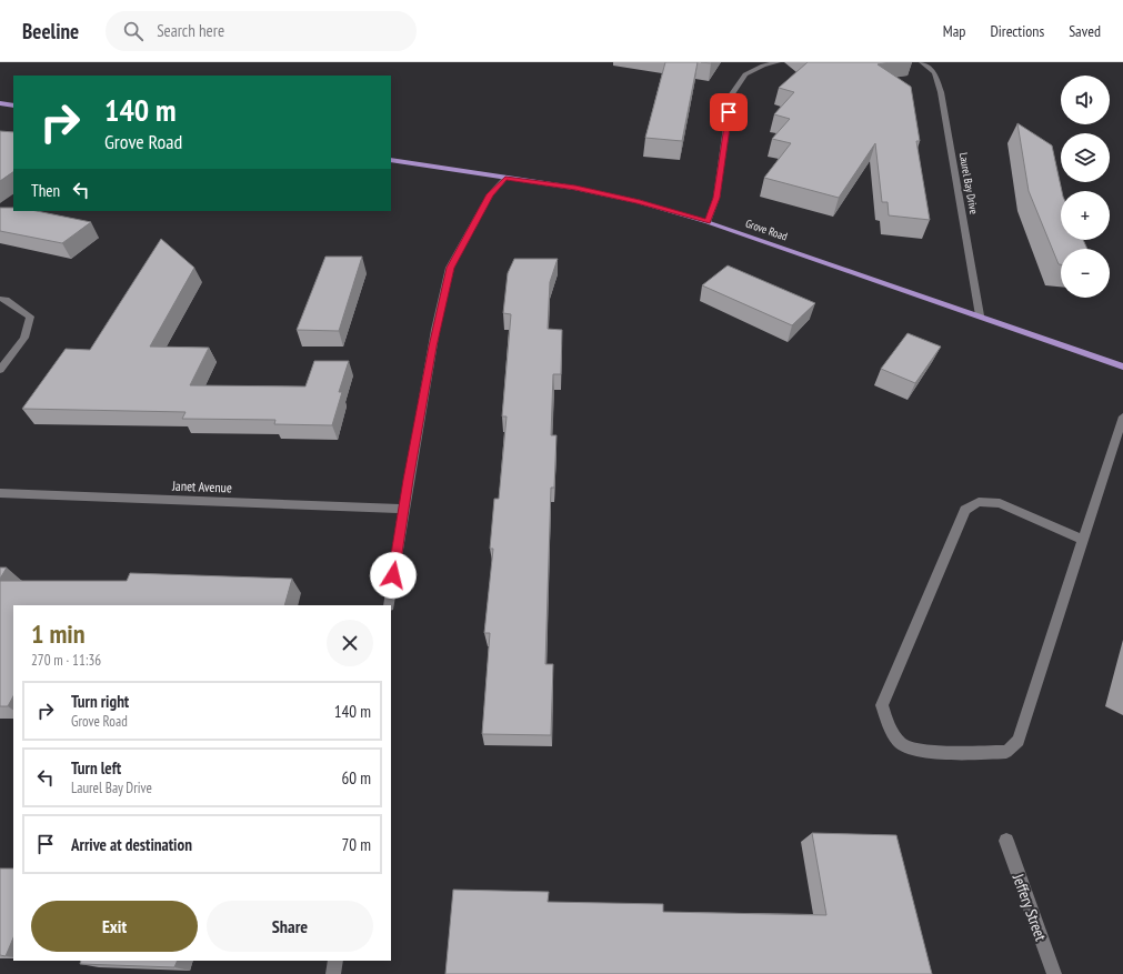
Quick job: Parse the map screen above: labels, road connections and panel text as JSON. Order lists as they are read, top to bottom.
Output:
{
  "streets": {
    "main road": ["Grove Road"],
    "street": ["Laurel Bay Drive", "Janet Avenue", "Jeffery Street"]
  },
  "crossings": [
    ["Laurel Bay Drive", "Grove Road"]
  ],
  "page": {
    "header": "Beeline",
    "search": "Search here",
    "nav": ["Map", "Directions", "Saved"],
    "map_buttons": ["+", "−"],
    "turn": ["140 m", "Grove Road"],
    "then": "Then",
    "heading": ["1 min", "270 m · 11:36"],
    "list": [
      {
        "name": "Turn right",
        "note": "Grove Road",
        "value": "140 m"
      },
      {
        "name": "Turn left",
        "note": "Laurel Bay Drive",
        "value": "60 m"
      },
      {
        "name": "Arrive at destination",
        "value": "70 m"
      }
    ],
    "buttons": ["Exit", "Share"]
  }
}
